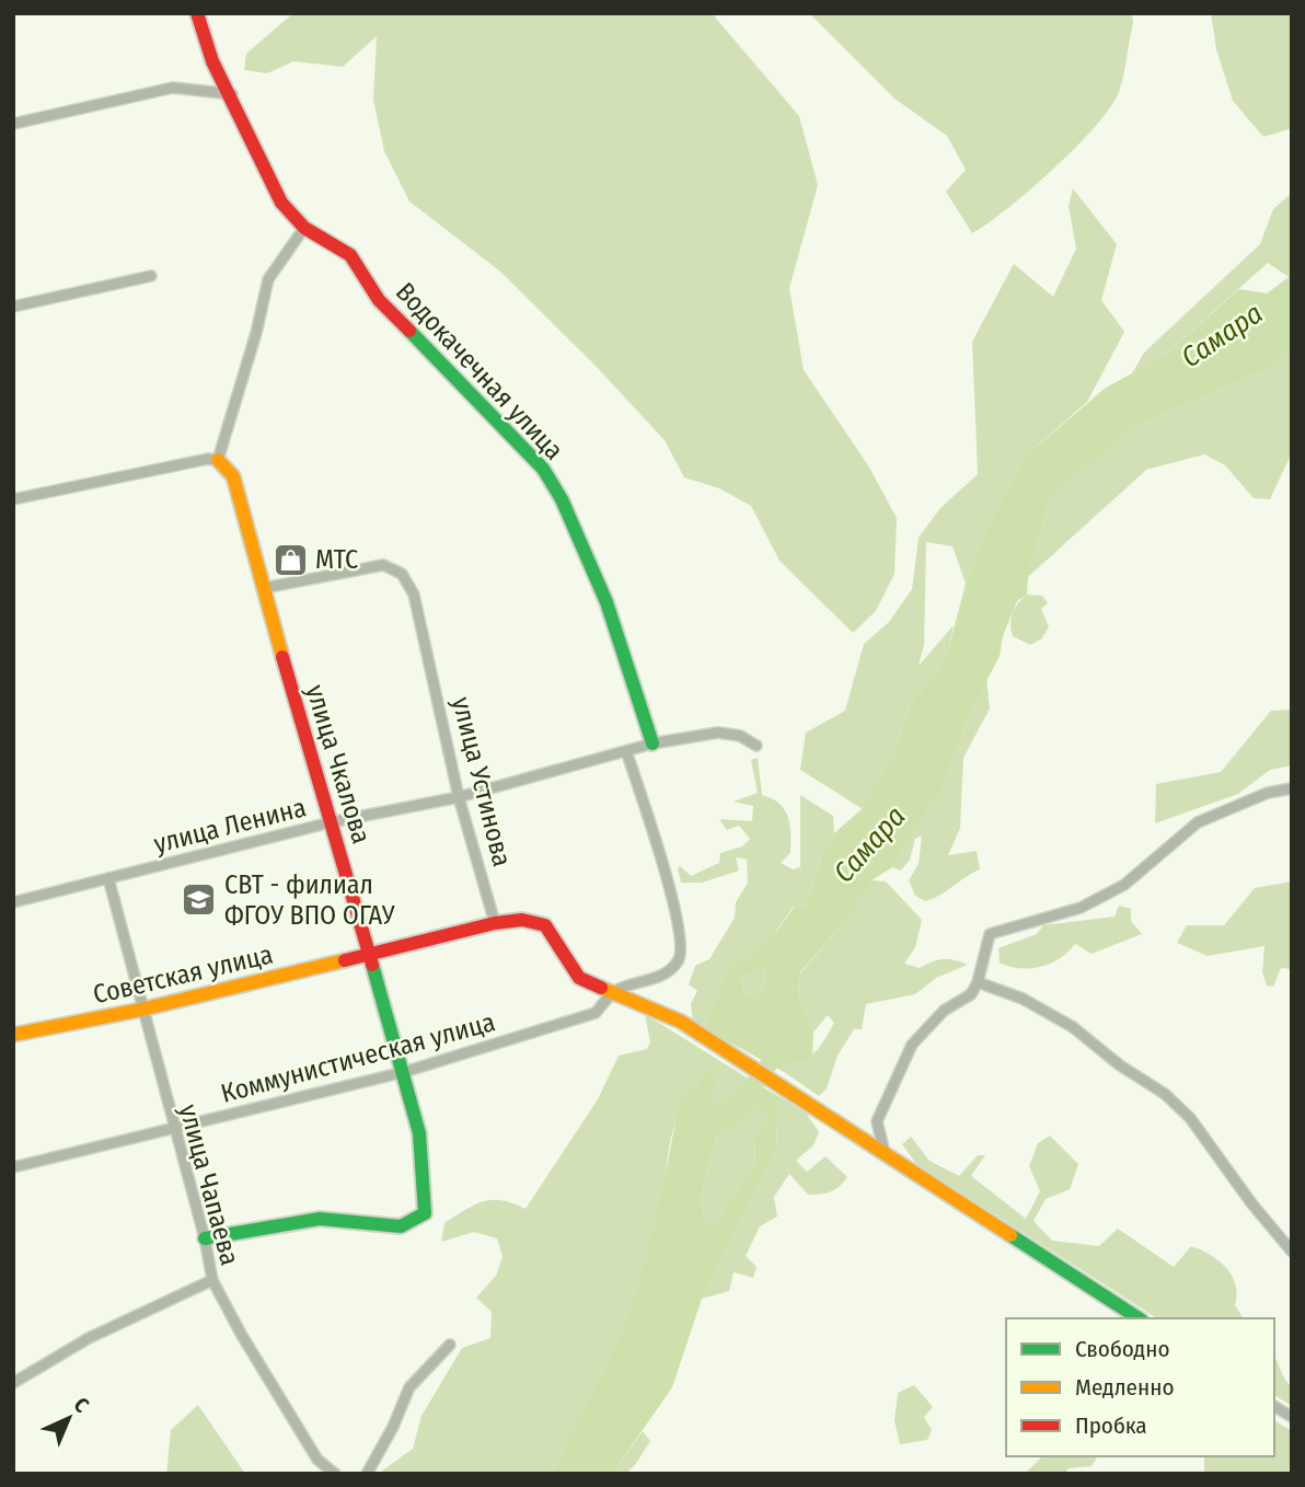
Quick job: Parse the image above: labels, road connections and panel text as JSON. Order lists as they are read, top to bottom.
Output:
{
  "streets": {
    "street": [
      "Водокачечная улица",
      "улица Чкалова",
      "улица Устинова",
      "улица Ленина",
      "Советская улица",
      "Коммунистическая улица",
      "улица Чапаева"
    ]
  },
  "crossings": [
    ["Водокачечная улица", "улица Ленина"],
    ["улица Чкалова", "улица Устинова"],
    ["улица Чкалова", "улица Ленина"],
    ["улица Чкалова", "Советская улица"],
    ["улица Чкалова", "Коммунистическая улица"],
    ["улица Чкалова", "улица Чапаева"],
    ["улица Устинова", "улица Ленина"],
    ["улица Устинова", "Советская улица"],
    ["улица Ленина", "улица Чапаева"],
    ["Советская улица", "улица Чапаева"],
    ["Коммунистическая улица", "улица Чапаева"]
  ],
  "water": ["Самара"],
  "places": {
    "shop": ["МТС"],
    "school or university": ["СВТ - филиал ФГОУ ВПО ОГАУ"]
  },
  "legend": ["Свободно", "Медленно", "Пробка"],
  "north": "top right"
}
